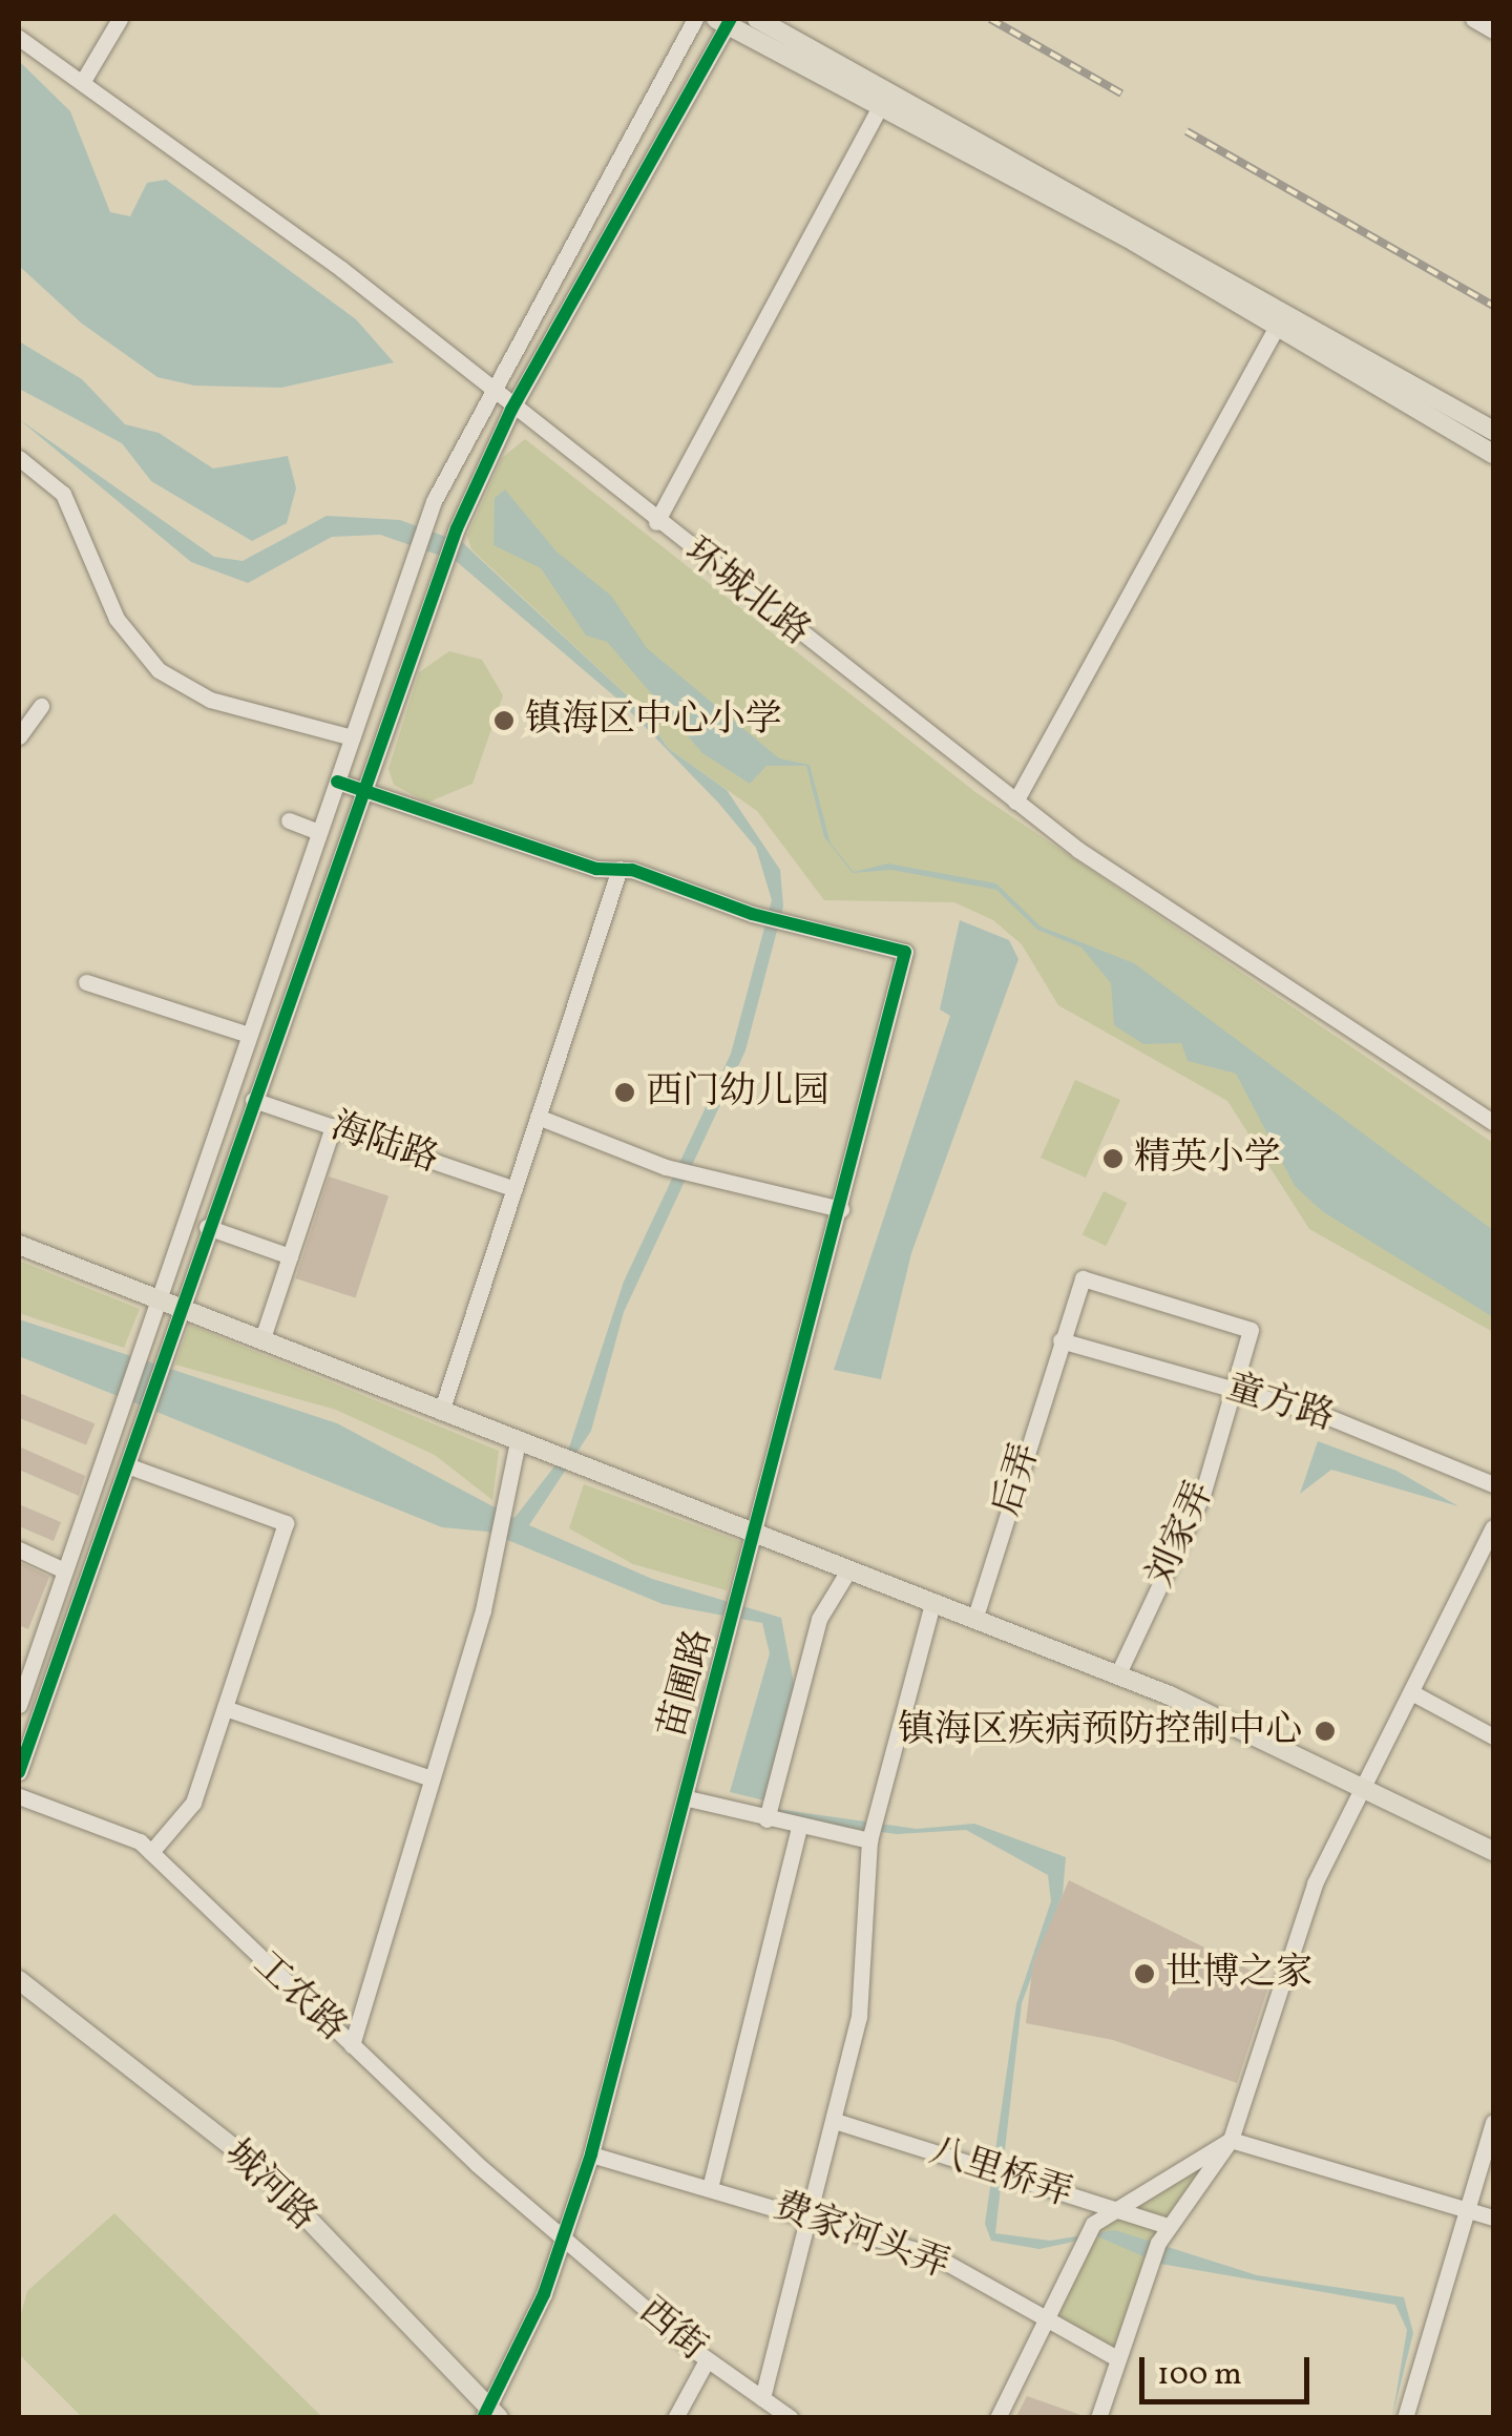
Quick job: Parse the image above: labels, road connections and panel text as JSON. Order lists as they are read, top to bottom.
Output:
{
  "streets": {
    "main road": ["城河路"],
    "street": [
      "环城北路",
      "海陆路",
      "童方路",
      "后弄",
      "刘家弄",
      "苗圃路",
      "工农路",
      "八里桥弄",
      "费家河头弄",
      "西街"
    ]
  },
  "crossings": [
    ["童方路", "后弄"],
    ["童方路", "刘家弄"],
    ["后弄", "刘家弄"],
    ["苗圃路", "工农路"],
    ["苗圃路", "城河路"],
    ["苗圃路", "费家河头弄"],
    ["苗圃路", "西街"],
    ["工农路", "西街"]
  ],
  "places": [
    "镇海区中心小学",
    "西门幼儿园",
    "精英小学",
    "镇海区疾病预防控制中心",
    "世博之家"
  ],
  "scale_bar": "100 m"
}
